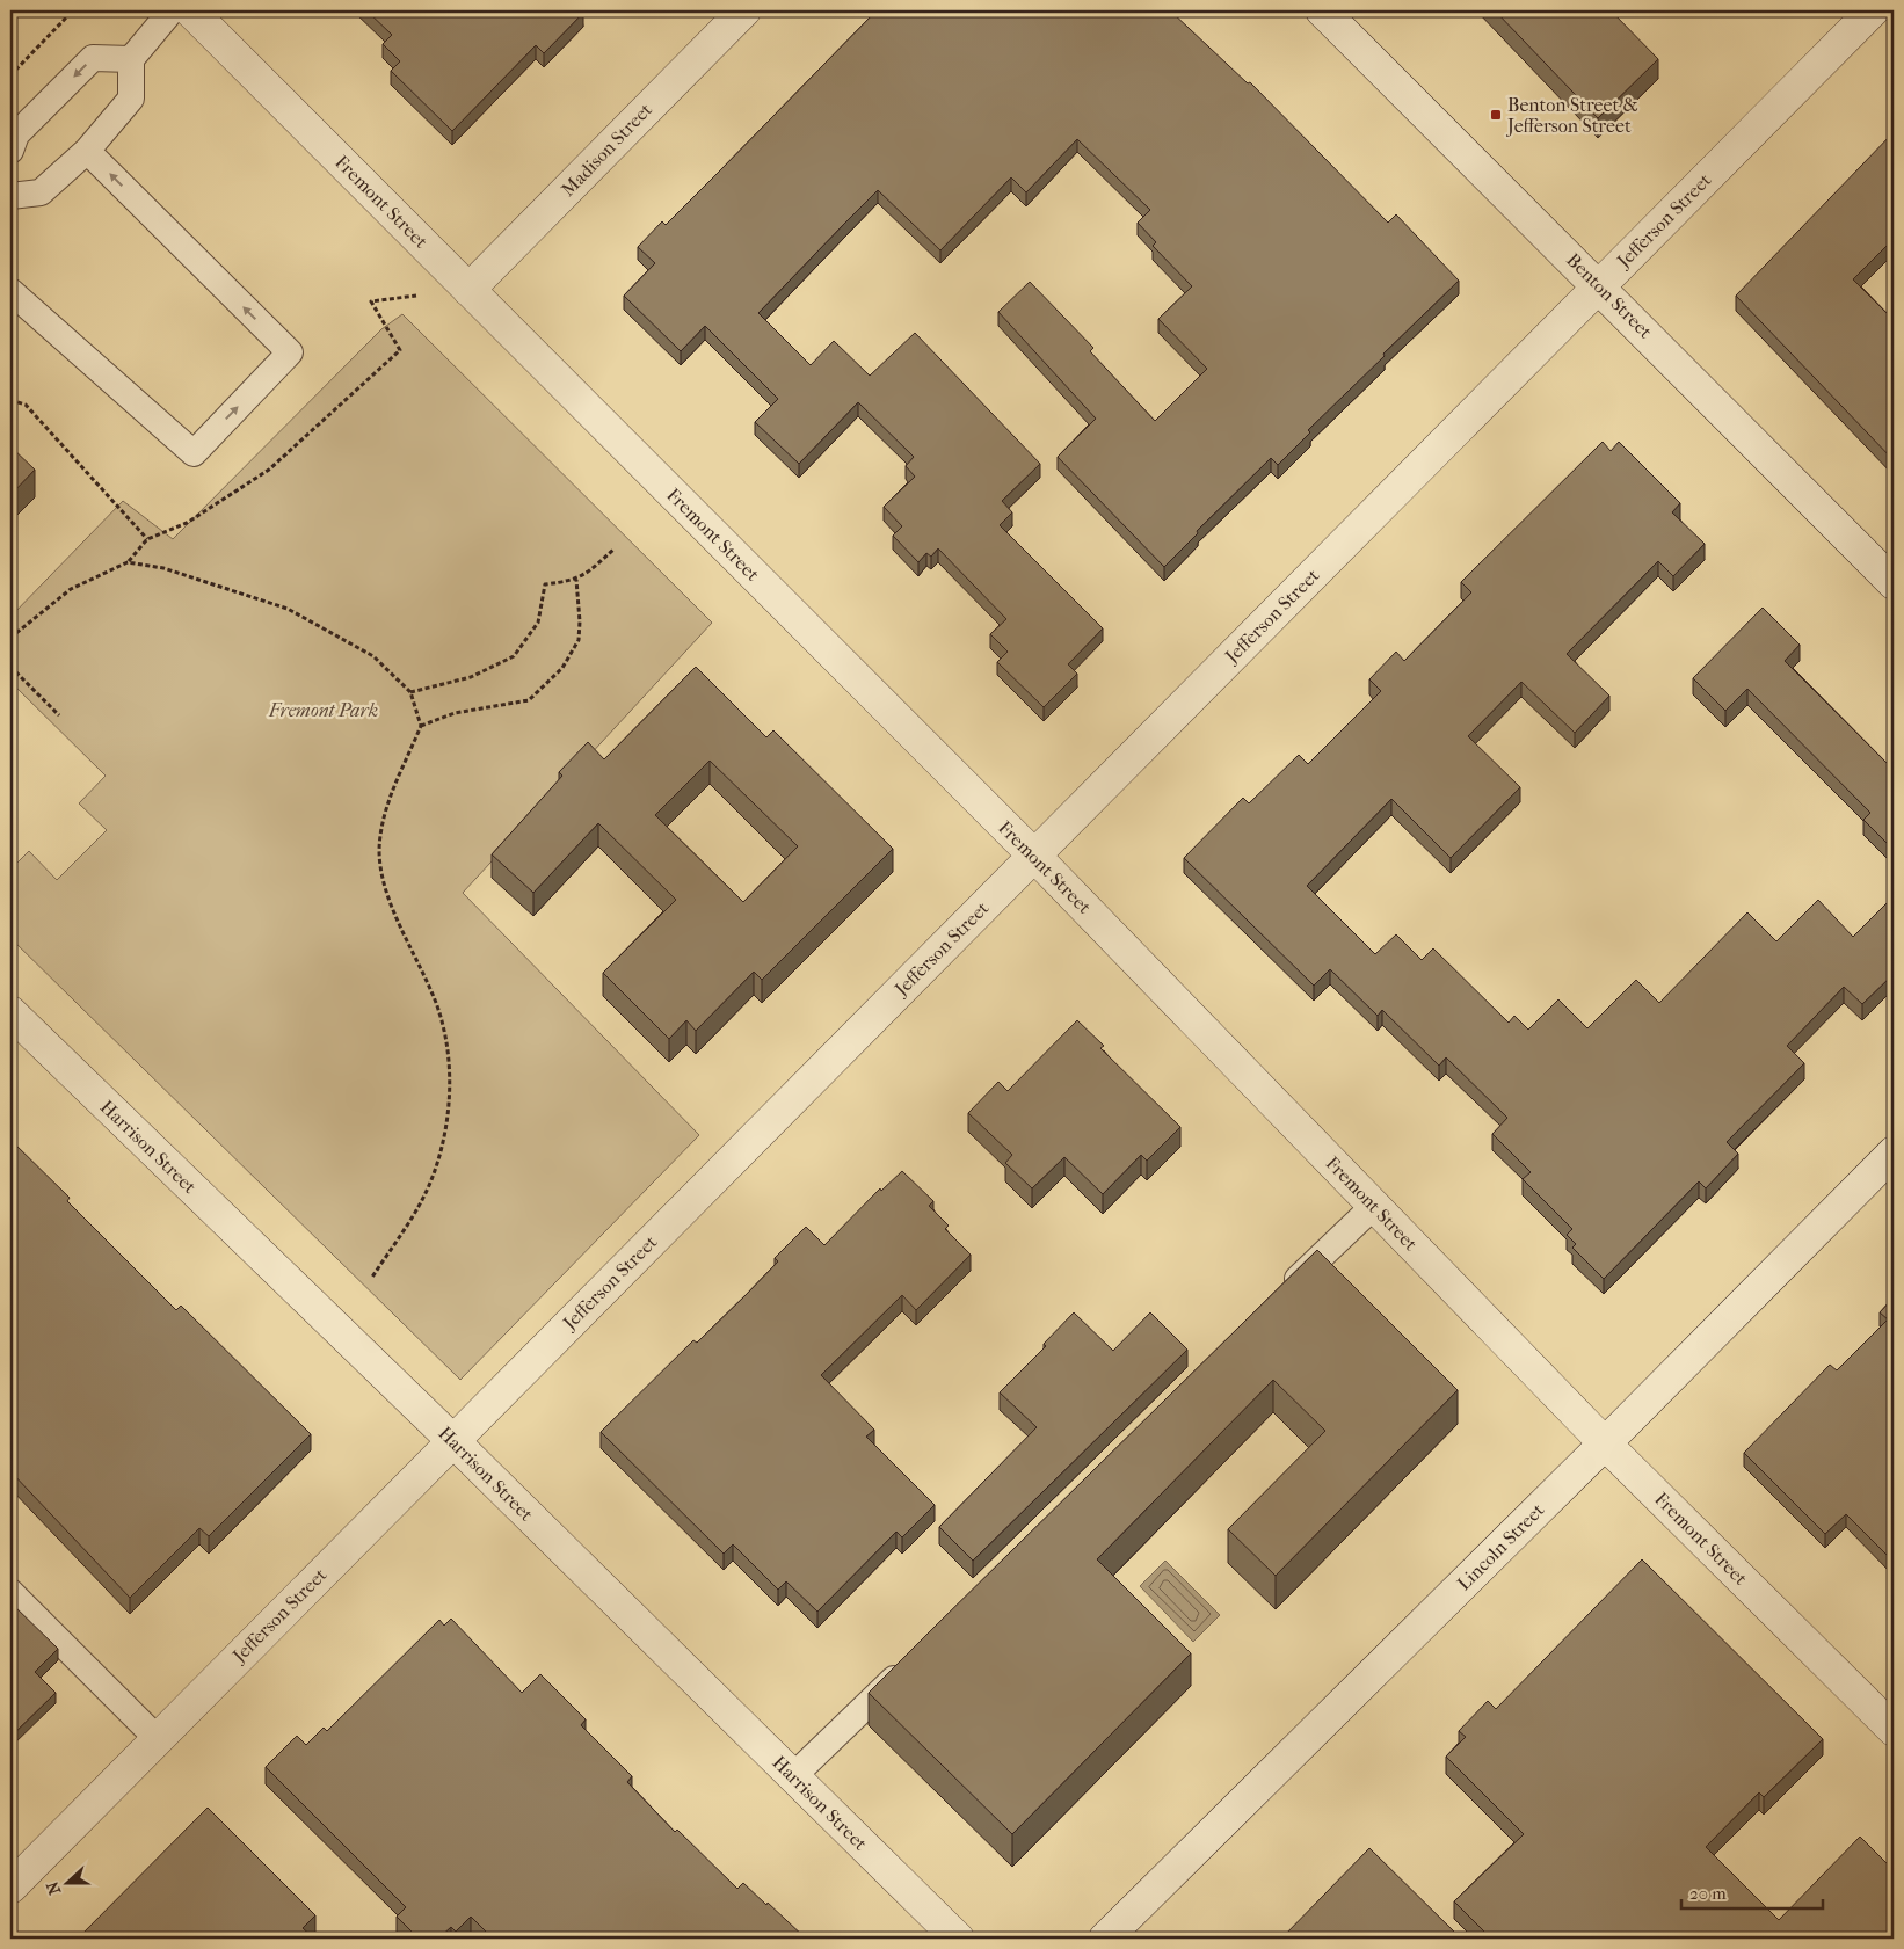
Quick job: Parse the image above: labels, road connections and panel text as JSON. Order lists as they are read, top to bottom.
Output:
{
  "streets": {
    "street": [
      "Madison Street",
      "Fremont Street",
      "Jefferson Street",
      "Benton Street",
      "Harrison Street",
      "Lincoln Street"
    ]
  },
  "crossings": [
    ["Madison Street", "Fremont Street"],
    ["Fremont Street", "Jefferson Street"],
    ["Fremont Street", "Lincoln Street"],
    ["Jefferson Street", "Benton Street"],
    ["Jefferson Street", "Harrison Street"]
  ],
  "parks": ["Fremont Park"],
  "places": {
    "transit": ["Benton Street & Jefferson Street"]
  },
  "scale_bar": "20 m",
  "north": "left"
}
